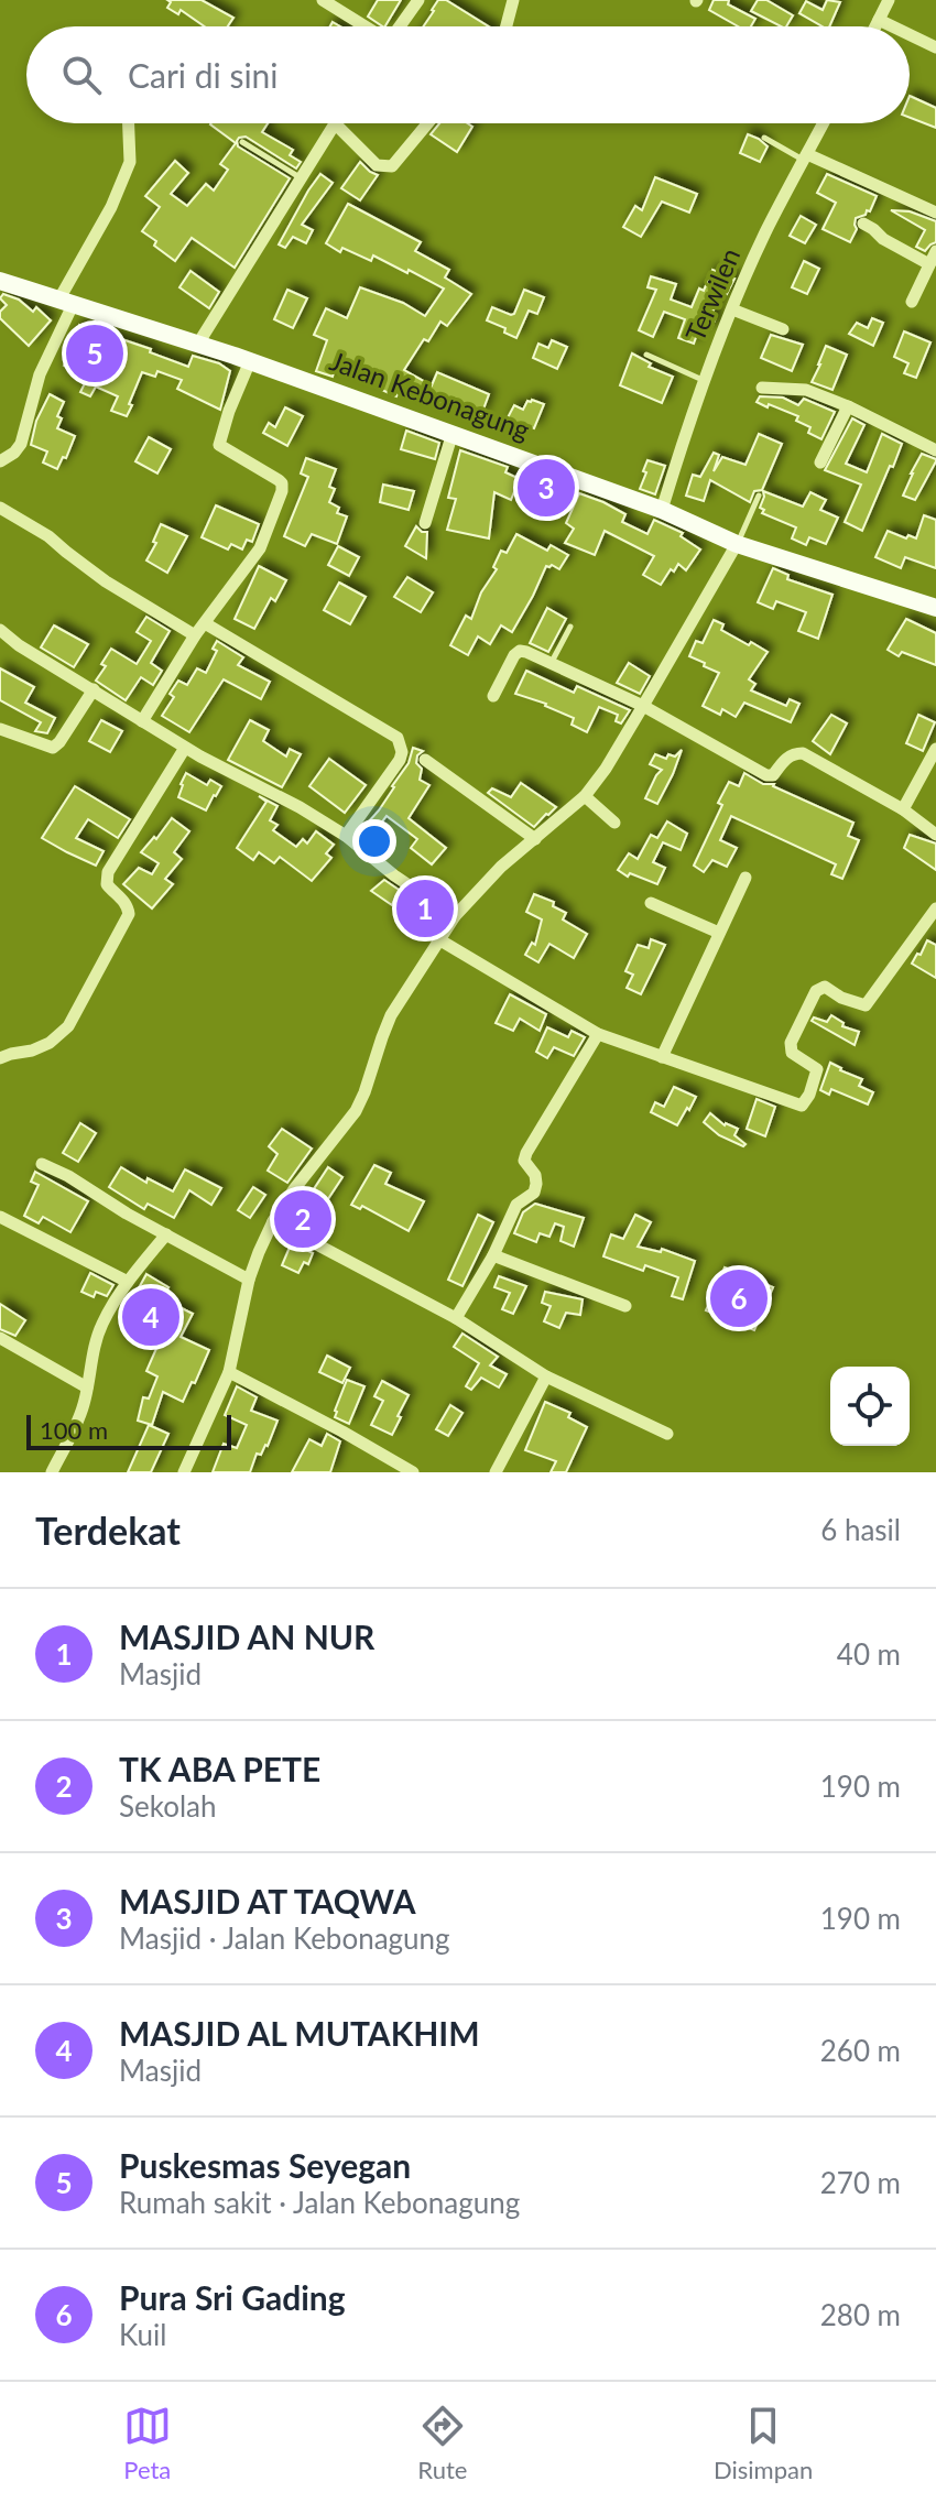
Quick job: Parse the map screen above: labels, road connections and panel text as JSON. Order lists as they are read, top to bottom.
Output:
{
  "streets": {
    "main road": ["Jalan Kebonagung"],
    "street": ["Terwilen"]
  },
  "crossings": [
    ["Terwilen", "Jalan Kebonagung"]
  ],
  "scale_bar": "100 m",
  "page": {
    "search": "Cari di sini",
    "pins": [
      "5",
      "3",
      "1",
      "2",
      "6",
      "4"
    ],
    "scale": "100 m",
    "heading": ["Terdekat", "6 hasil"],
    "list": [
      {
        "mark": "1",
        "name": "MASJID AN NUR",
        "note": "Masjid",
        "value": "40 m"
      },
      {
        "mark": "2",
        "name": "TK ABA PETE",
        "note": "Sekolah",
        "value": "190 m"
      },
      {
        "mark": "3",
        "name": "MASJID AT TAQWA",
        "note": "Masjid · Jalan Kebonagung",
        "value": "190 m"
      },
      {
        "mark": "4",
        "name": "MASJID AL MUTAKHIM",
        "note": "Masjid",
        "value": "260 m"
      },
      {
        "mark": "5",
        "name": "Puskesmas Seyegan",
        "note": "Rumah sakit · Jalan Kebonagung",
        "value": "270 m"
      },
      {
        "mark": "6",
        "name": "Pura Sri Gading",
        "note": "Kuil",
        "value": "280 m"
      }
    ],
    "nav": ["Peta", "Rute", "Disimpan"]
  }
}
